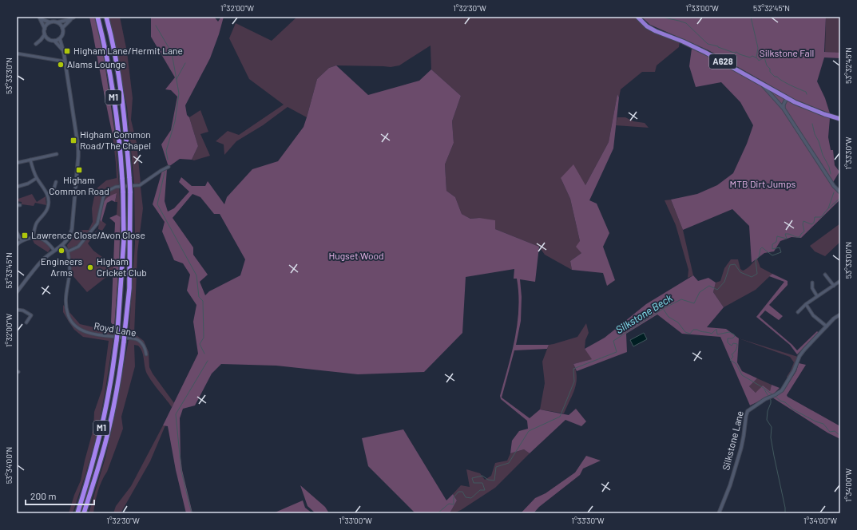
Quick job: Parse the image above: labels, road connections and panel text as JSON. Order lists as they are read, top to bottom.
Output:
{
  "streets": {
    "highway": ["A628", "M1"],
    "street": ["Royd Lane", "Silkstone Lane"]
  },
  "water": ["Silkstone Beck"],
  "parks": ["Silkstone Fall", "MTB Dirt Jumps", "Hugset Wood"],
  "places": {
    "transit": [
      "Higham Lane/Hermit Lane",
      "Higham Common Road/The Chapel",
      "Higham Common Road",
      "Lawrence Close/Avon Close"
    ],
    "other": ["Alams Lounge", "Engineers Arms", "Higham Cricket Club"]
  },
  "scale_bar": "200 m",
  "coordinates": [
    "1°32'00\"W",
    "1°32'30\"W",
    "1°33'00\"W",
    "53°32'45\"N",
    "53°33'30\"N",
    "1°33'30\"W",
    "53°33'00\"N",
    "53°33'45\"N",
    "53°34'00\"N",
    "1°34'00\"W"
  ]
}
